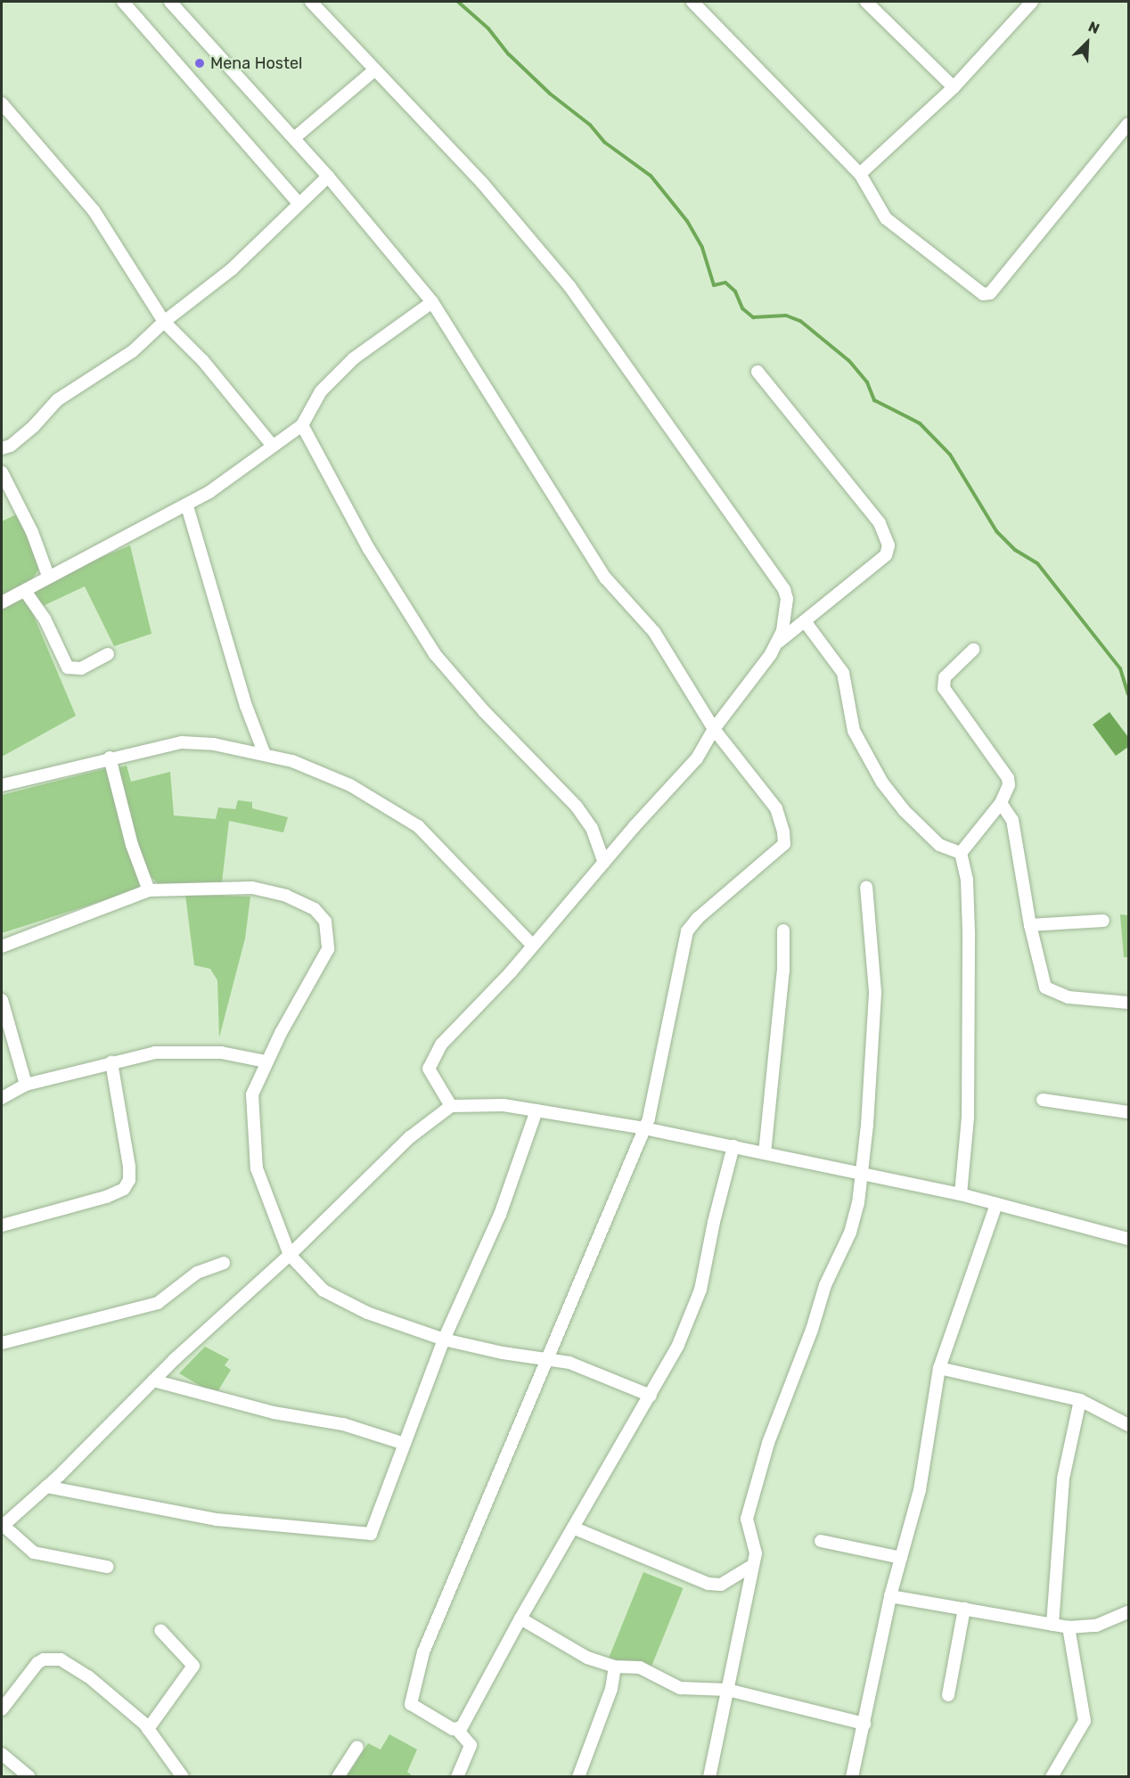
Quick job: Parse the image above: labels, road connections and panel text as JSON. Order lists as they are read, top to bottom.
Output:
{
  "places": ["Mena Hostel"],
  "north": "top right"
}
